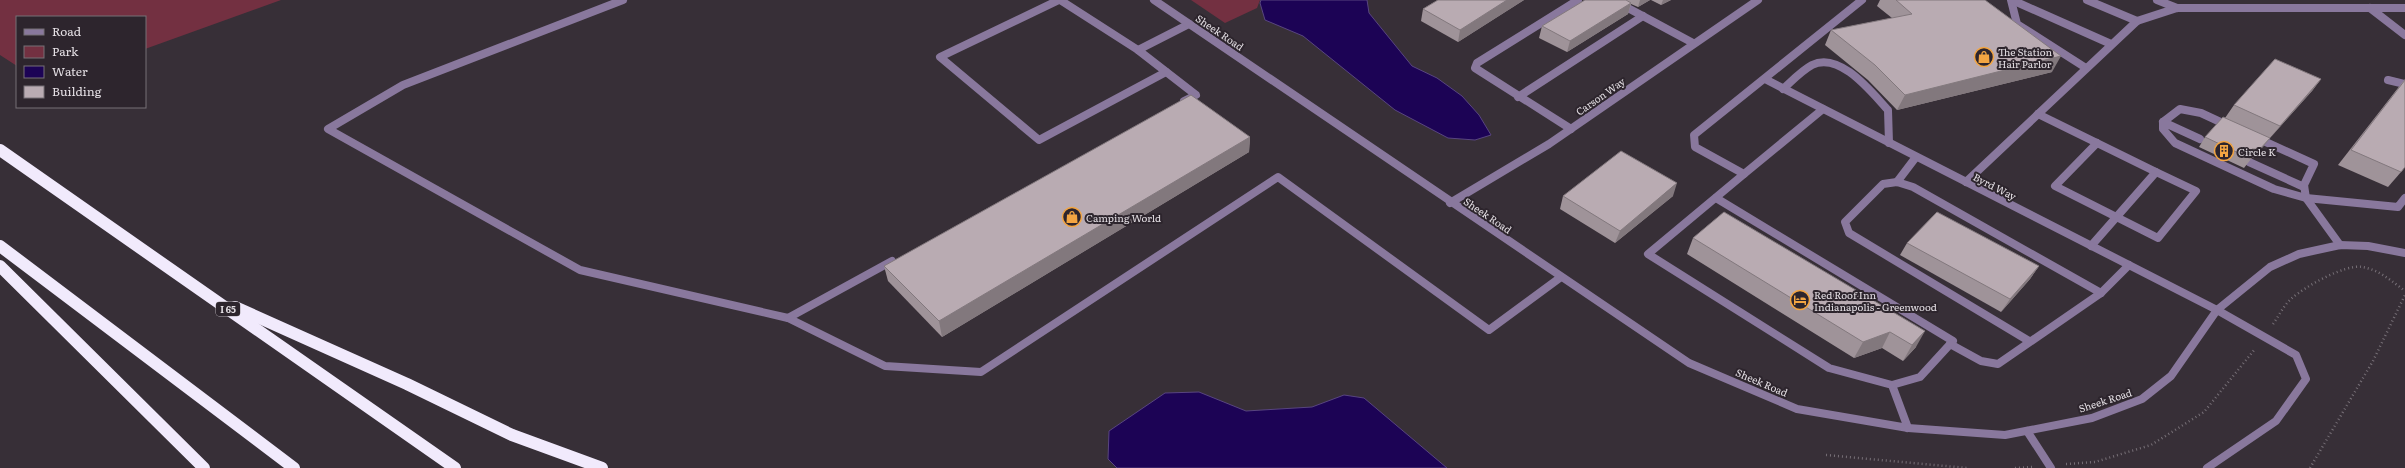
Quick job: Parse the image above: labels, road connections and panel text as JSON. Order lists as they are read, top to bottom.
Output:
{
  "streets": {
    "highway": ["I 65"],
    "street": ["Sheek Road", "Carson Way", "Byrd Way"]
  },
  "crossings": [
    ["Sheek Road", "Carson Way"],
    ["Sheek Road", "Byrd Way"]
  ],
  "places": {
    "shop": ["The Station Hair Parlor", "Camping World"],
    "building": ["Circle K"],
    "hotel": ["Red Roof Inn Indianapolis - Greenwood"]
  },
  "legend": [
    "Road",
    "Park",
    "Water",
    "Building"
  ]
}
